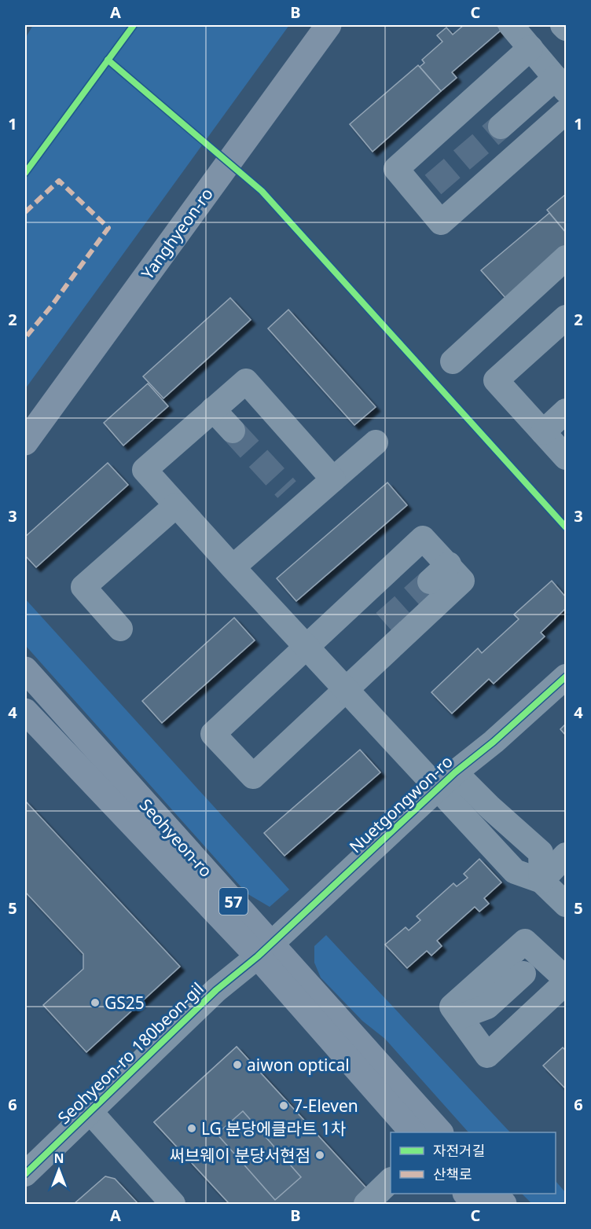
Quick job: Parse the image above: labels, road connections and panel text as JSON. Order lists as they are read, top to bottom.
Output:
{
  "streets": {
    "main road": ["Yanghyeon-ro", "Seohyeon-ro", "57"],
    "street": ["Nuetgongwon-ro", "Seohyeon-ro 180beon-gil"]
  },
  "crossings": [
    ["Nuetgongwon-ro", "Seohyeon-ro"],
    ["Nuetgongwon-ro", "Seohyeon-ro 180beon-gil"],
    ["Seohyeon-ro", "Seohyeon-ro 180beon-gil"]
  ],
  "places": [
    "GS25",
    "aiwon optical",
    "7-Eleven",
    "LG 분당에클라트 1차",
    "써브웨이 분당서현점"
  ],
  "legend": ["자전거길", "산책로"],
  "north": "top",
  "grid": {
    "columns": ["A", "B", "C"],
    "rows": [
      "1",
      "2",
      "3",
      "4",
      "5",
      "6"
    ]
  }
}
